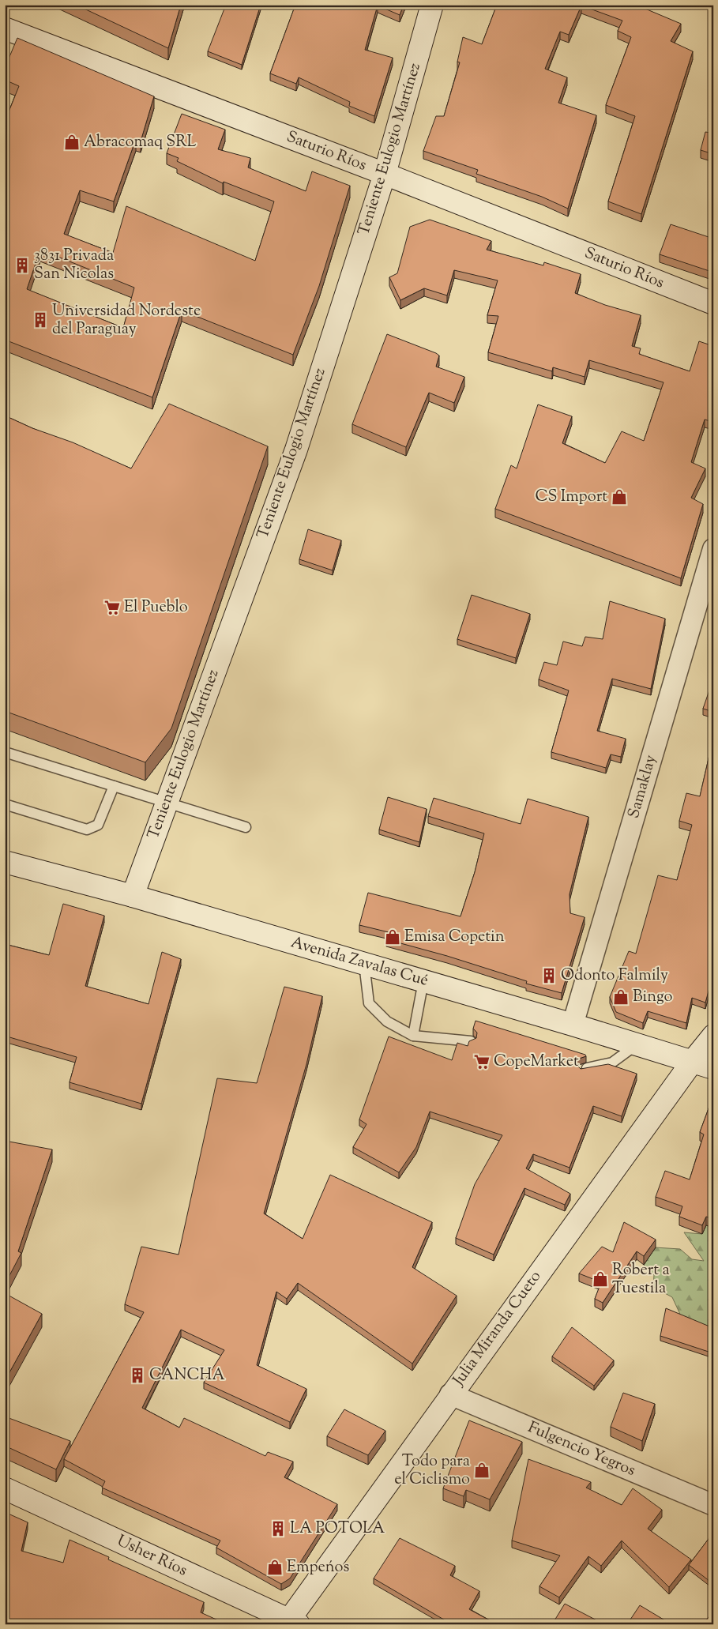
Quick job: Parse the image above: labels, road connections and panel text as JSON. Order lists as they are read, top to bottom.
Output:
{
  "streets": {
    "main road": [
      "Teniente Eulogio Martínez",
      "Saturio Ríos",
      "Avenida Zavalas Cué",
      "Julia Miranda Cueto",
      "Usher Ríos"
    ],
    "street": ["Samaklay", "Fulgencio Yegros"]
  },
  "crossings": [
    ["Teniente Eulogio Martínez", "Saturio Ríos"],
    ["Teniente Eulogio Martínez", "Avenida Zavalas Cué"],
    ["Samaklay", "Avenida Zavalas Cué"],
    ["Avenida Zavalas Cué", "Julia Miranda Cueto"],
    ["Julia Miranda Cueto", "Fulgencio Yegros"],
    ["Julia Miranda Cueto", "Usher Ríos"]
  ],
  "places": {
    "shop": [
      "Abracomaq SRL",
      "CS Import",
      "Emisa Copetin",
      "Bingo",
      "Robert a Tuestila",
      "Todo para el Ciclismo",
      "Empeńos"
    ],
    "building": [
      "3831 Privada San Nicolas",
      "Universidad Nordeste del Paraguay",
      "Odonto Falmily",
      "CANCHA",
      "LA POTOLA"
    ],
    "supermarket": ["El Pueblo", "CopeMarket"]
  }
}
